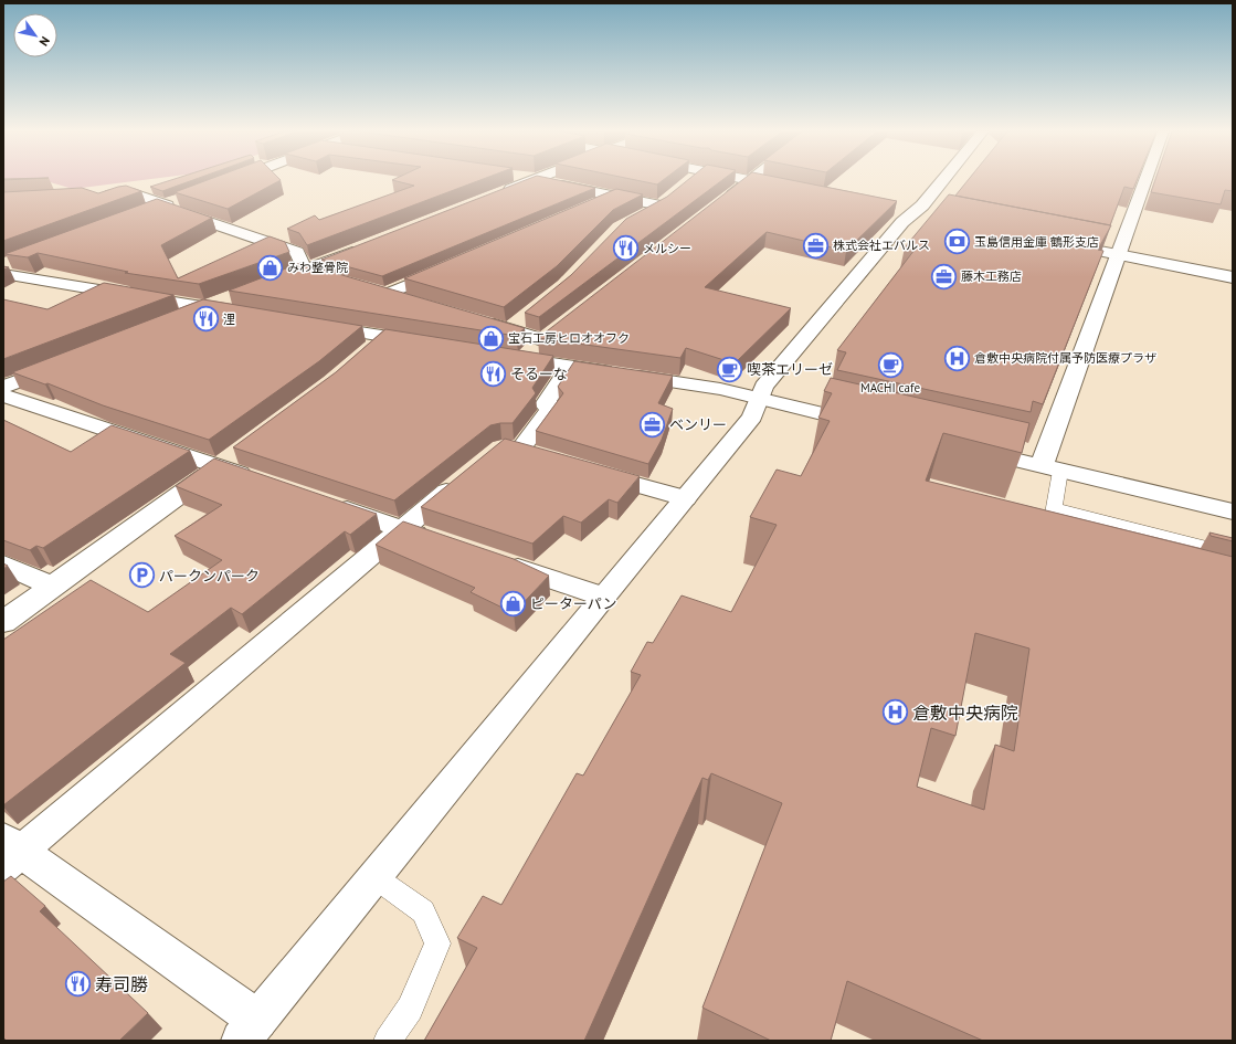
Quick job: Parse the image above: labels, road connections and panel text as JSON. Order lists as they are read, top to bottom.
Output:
{
  "places": {
    "bank": ["玉島信用金庫 鶴形支店"],
    "office": ["株式会社エバルス", "藤木工務店", "ベンリー"],
    "restaurant": [
      "メルシー",
      "浬",
      "そるーな",
      "寿司勝"
    ],
    "shop": ["みわ整骨院", "宝石工房ヒロオオフク", "ピーターパン"],
    "hospital": ["倉敷中央病院付属予防医療プラザ", "倉敷中央病院"],
    "cafe": ["MACHI cafe", "喫茶エリーゼ"],
    "parking": ["パークンパーク"]
  },
  "north": "bottom right"
}
